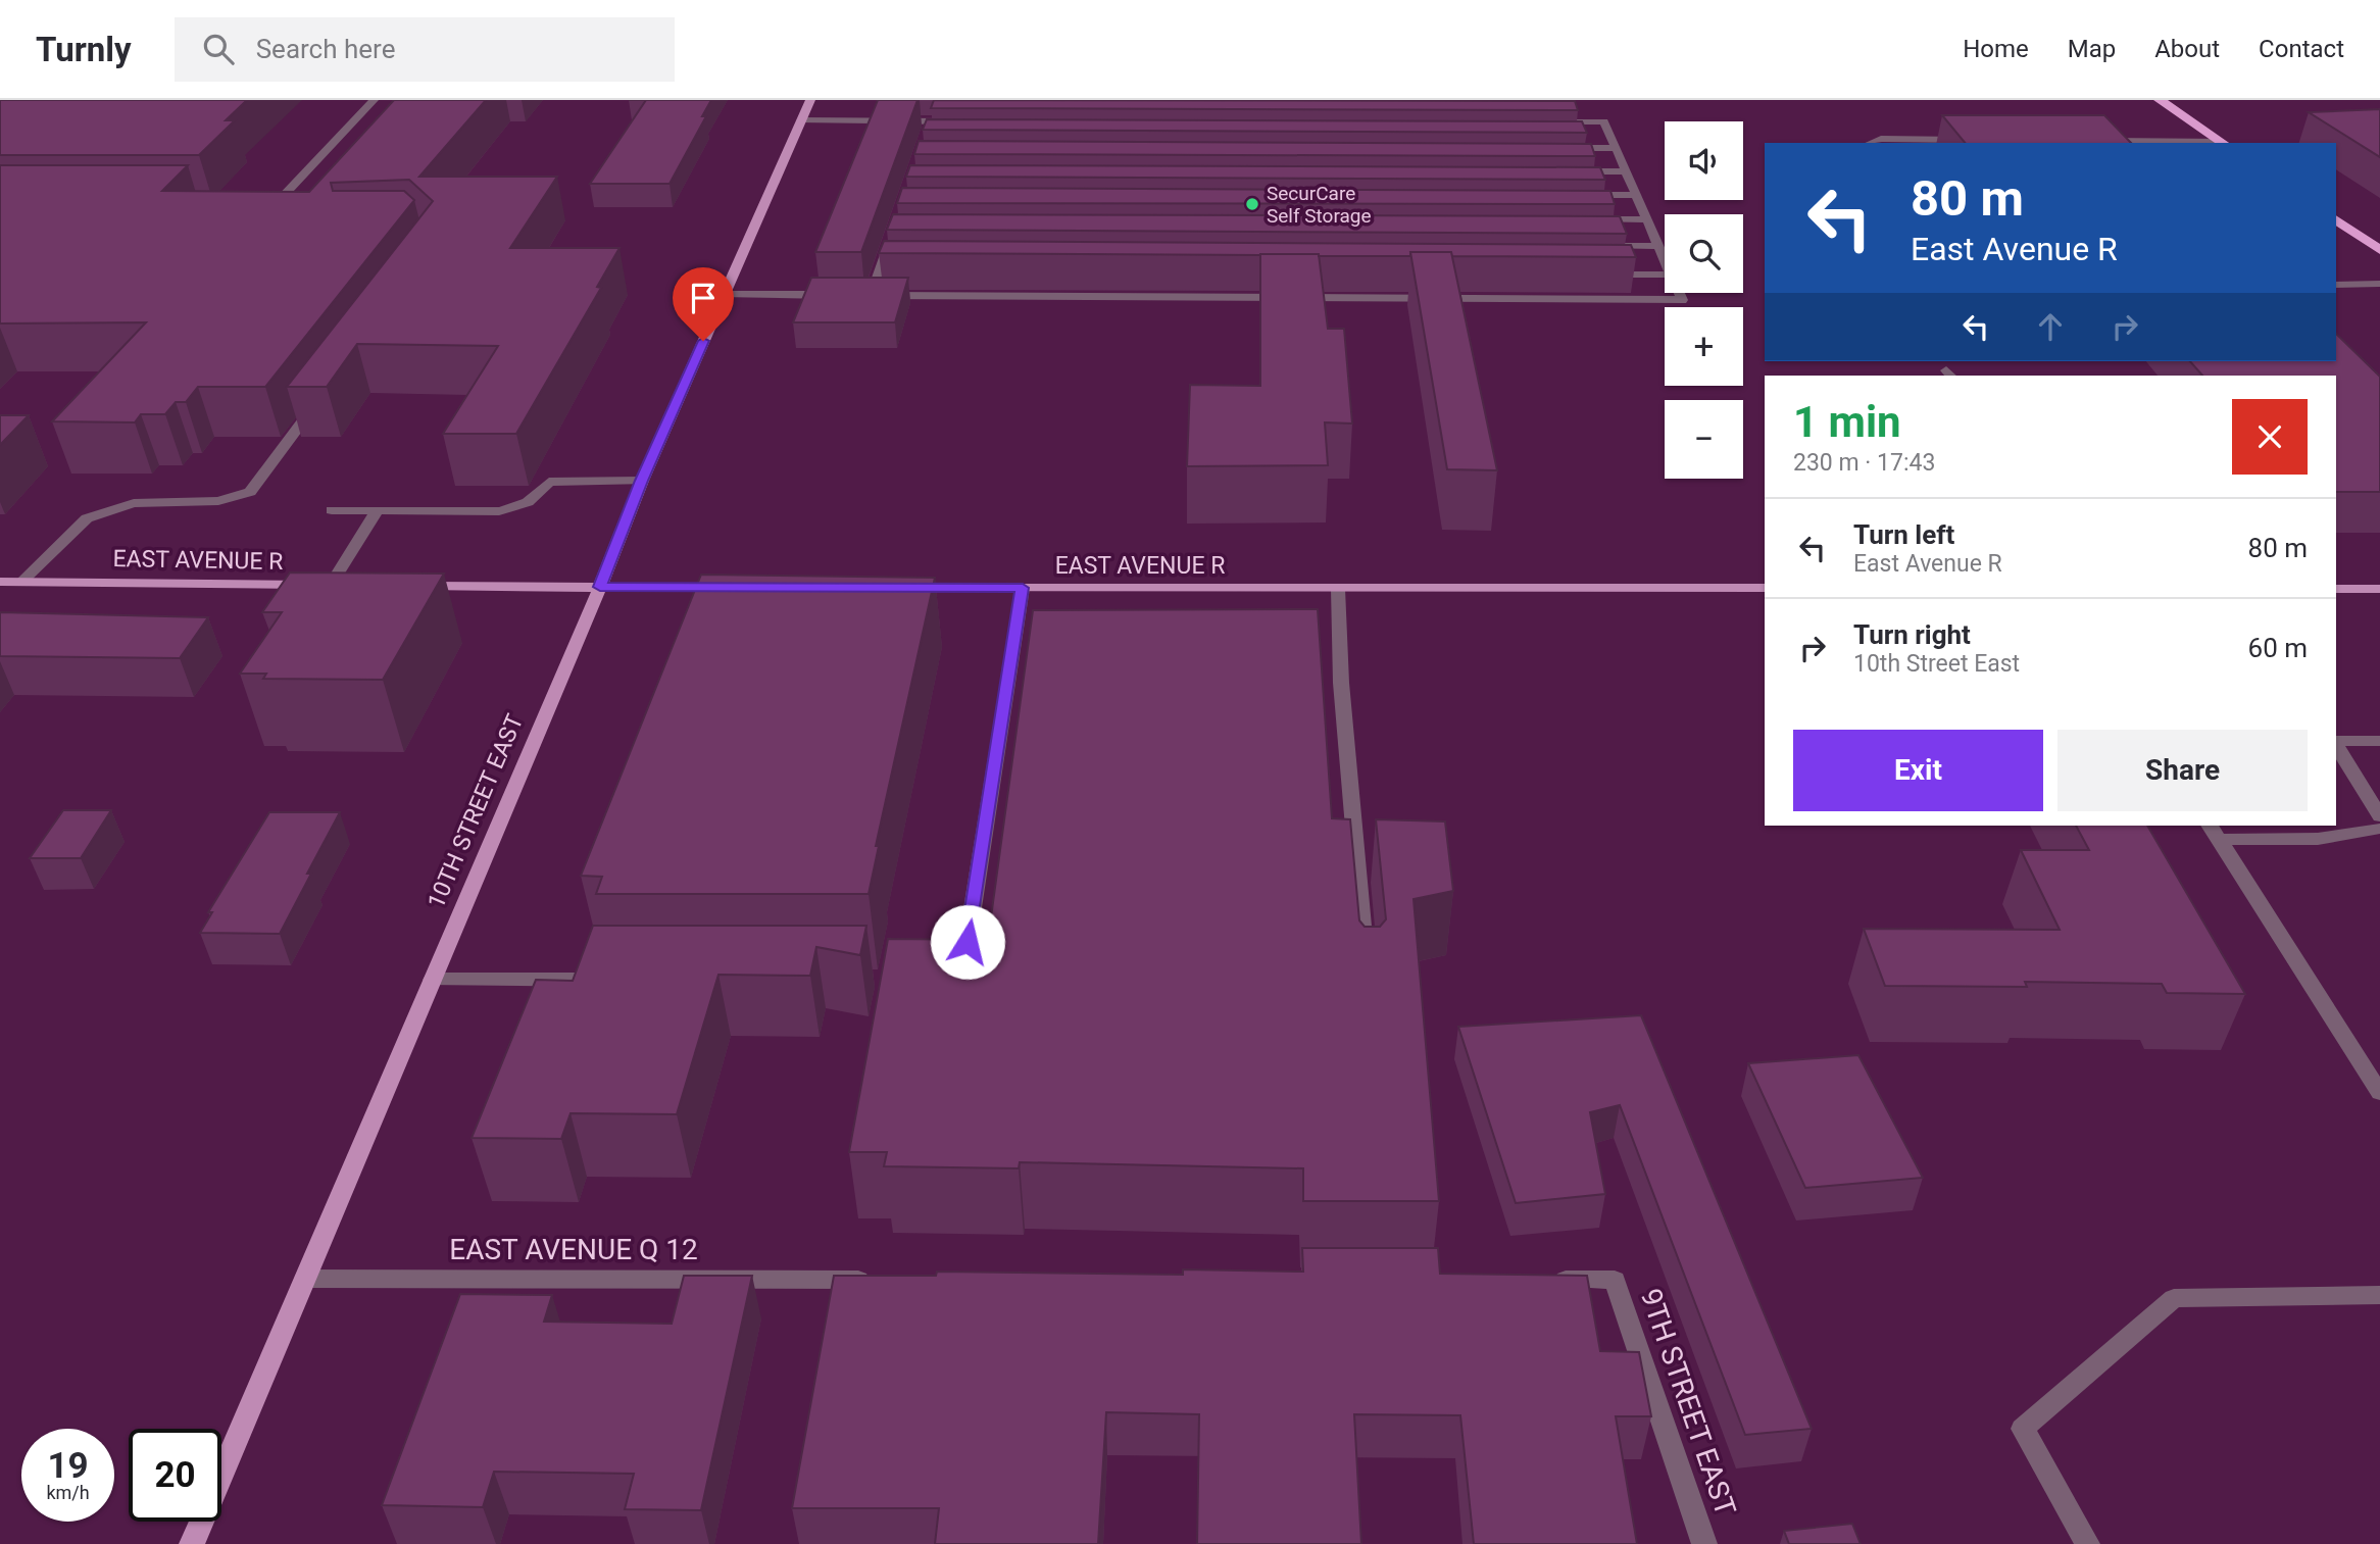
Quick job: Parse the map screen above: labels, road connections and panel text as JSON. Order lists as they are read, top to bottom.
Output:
{
  "streets": {
    "main road": ["EAST AVENUE R", "10TH STREET EAST"],
    "street": ["EAST AVENUE Q 12", "9TH STREET EAST"]
  },
  "crossings": [
    ["10TH STREET EAST", "EAST AVENUE Q 12"]
  ],
  "places": ["SecurCare Self Storage"],
  "page": {
    "header": "Turnly",
    "search": "Search here",
    "nav": [
      "Home",
      "Map",
      "About",
      "Contact"
    ],
    "map_buttons": ["+", "−"],
    "turn": ["80 m", "East Avenue R"],
    "heading": ["1 min", "230 m · 17:43"],
    "list": [
      {
        "name": "Turn left",
        "note": "East Avenue R",
        "value": "80 m"
      },
      {
        "name": "Turn right",
        "note": "10th Street East",
        "value": "60 m"
      }
    ],
    "buttons": ["Exit", "Share"],
    "speed": "19 km/h",
    "limit": "20"
  }
}
